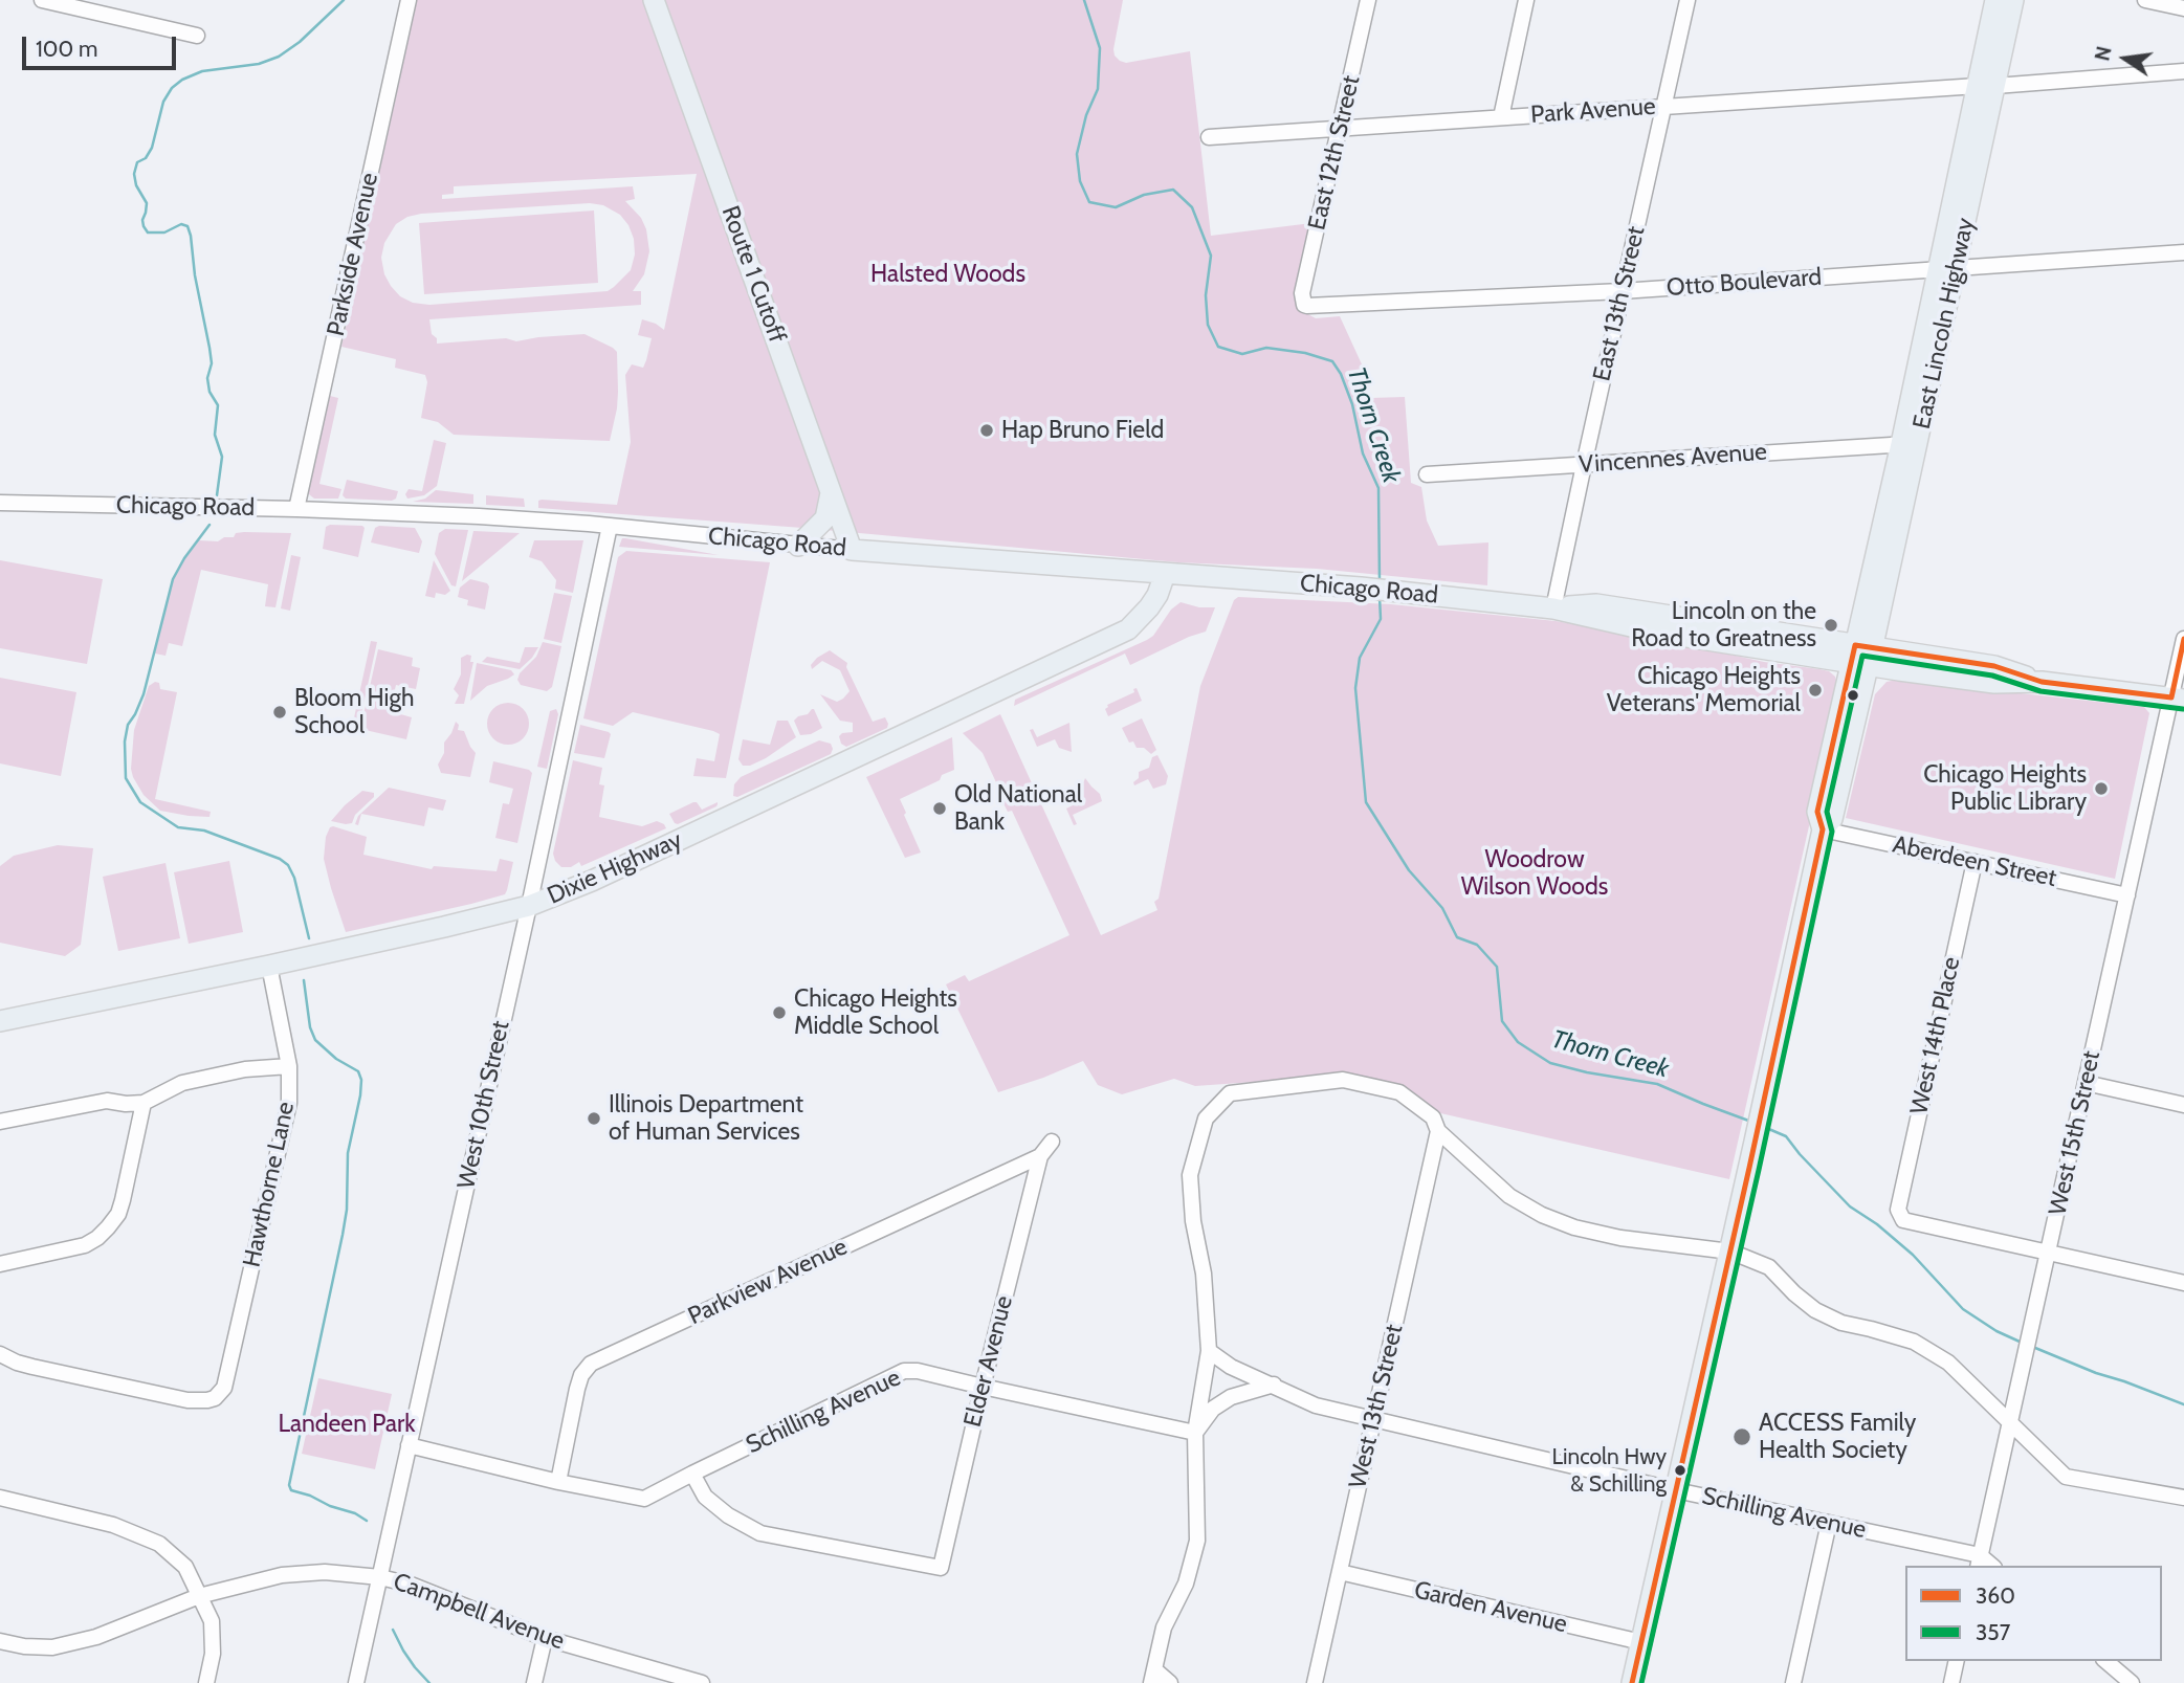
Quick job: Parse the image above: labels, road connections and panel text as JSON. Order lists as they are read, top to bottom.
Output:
{
  "streets": {
    "main road": [
      "Route 1 Cutoff",
      "East Lincoln Highway",
      "Chicago Road",
      "Dixie Highway"
    ],
    "street": [
      "Park Avenue",
      "East 12th Street",
      "Parkside Avenue",
      "Otto Boulevard",
      "East 13th Street",
      "Vincennes Avenue",
      "Aberdeen Street",
      "West 14th Place",
      "West 10th Street",
      "West 15th Street",
      "Hawthorne Lane",
      "Parkview Avenue",
      "Elder Avenue",
      "West 13th Street",
      "Schilling Avenue",
      "Garden Avenue",
      "Campbell Avenue"
    ]
  },
  "crossings": [
    ["Park Avenue", "East 12th Street"],
    ["Park Avenue", "East 13th Street"],
    ["Park Avenue", "East Lincoln Highway"],
    ["East 12th Street", "Otto Boulevard"],
    ["Parkside Avenue", "Chicago Road"],
    ["Route 1 Cutoff", "Chicago Road"],
    ["Otto Boulevard", "East 13th Street"],
    ["Otto Boulevard", "East Lincoln Highway"],
    ["East 13th Street", "Vincennes Avenue"],
    ["East 13th Street", "Chicago Road"],
    ["East Lincoln Highway", "Vincennes Avenue"],
    ["East Lincoln Highway", "Chicago Road"],
    ["East Lincoln Highway", "Aberdeen Street"],
    ["East Lincoln Highway", "Schilling Avenue"],
    ["East Lincoln Highway", "Garden Avenue"],
    ["Chicago Road", "Dixie Highway"],
    ["Chicago Road", "West 10th Street"],
    ["Chicago Road", "West 15th Street"],
    ["Aberdeen Street", "West 14th Place"],
    ["Aberdeen Street", "West 15th Street"],
    ["Dixie Highway", "West 10th Street"],
    ["Dixie Highway", "Hawthorne Lane"],
    ["West 14th Place", "West 15th Street"],
    ["West 10th Street", "Schilling Avenue"],
    ["West 10th Street", "Campbell Avenue"],
    ["West 15th Street", "Schilling Avenue"],
    ["Parkview Avenue", "Elder Avenue"],
    ["Parkview Avenue", "Schilling Avenue"],
    ["Elder Avenue", "Schilling Avenue"],
    ["West 13th Street", "Schilling Avenue"],
    ["West 13th Street", "Garden Avenue"]
  ],
  "water": ["Thorn Creek"],
  "parks": ["Halsted Woods", "Woodrow Wilson Woods", "Landeen Park"],
  "places": [
    "Hap Bruno Field",
    "Lincoln on the Road to Greatness",
    "Chicago Heights Veterans' Memorial",
    "Bloom High School",
    "Chicago Heights Public Library",
    "Old National Bank",
    "Chicago Heights Middle School",
    "Illinois Department of Human Services",
    "ACCESS Family Health Society",
    "Lincoln Hwy & Schilling"
  ],
  "lines": ["transit line 360", "transit line 357"],
  "legend": ["360", "357"],
  "scale_bar": "100 m",
  "north": "left"
}
